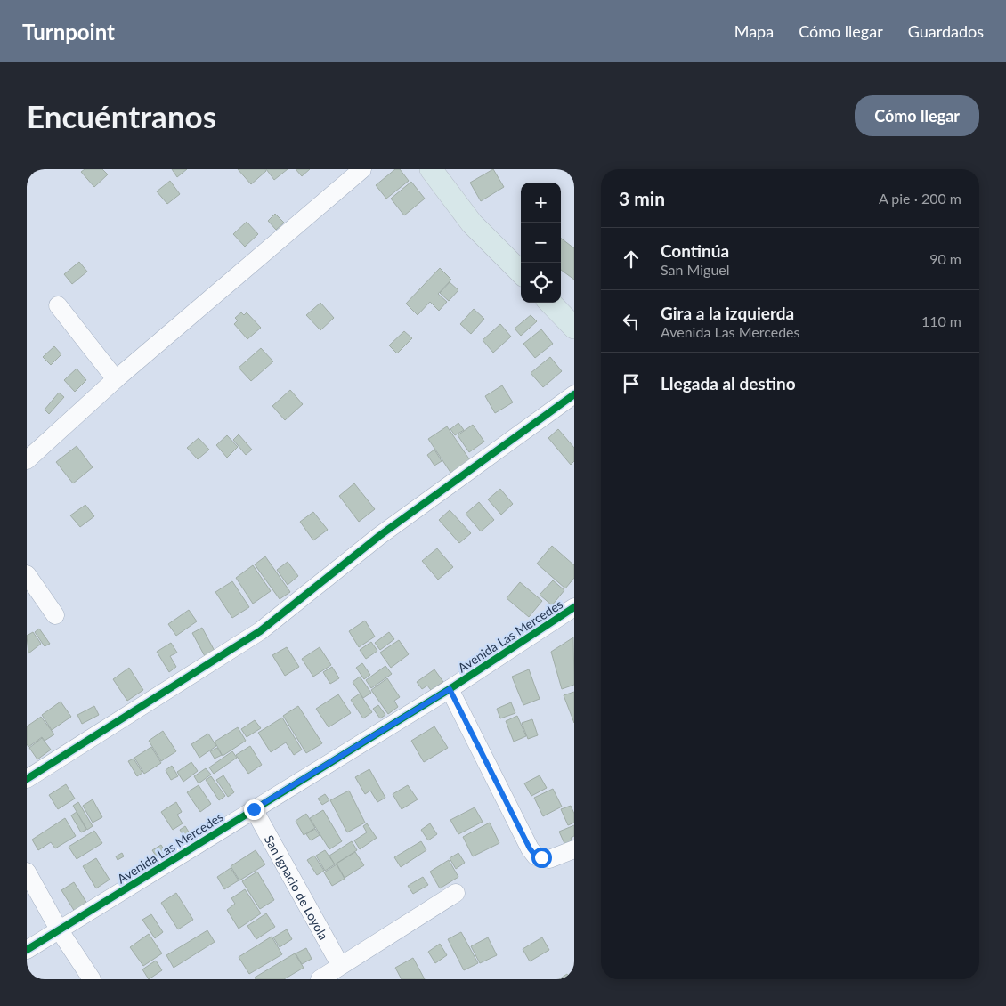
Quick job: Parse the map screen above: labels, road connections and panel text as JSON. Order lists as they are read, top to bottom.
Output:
{
  "streets": {
    "street": ["Avenida Las Mercedes", "San Ignacio de Loyola"]
  },
  "crossings": [
    ["Avenida Las Mercedes", "San Ignacio de Loyola"]
  ],
  "page": {
    "header": "Turnpoint",
    "nav": ["Mapa", "Cómo llegar", "Guardados"],
    "buttons": "Cómo llegar",
    "title": "Encuéntranos",
    "heading": ["3 min", "A pie · 200 m"],
    "map_buttons": ["+", "−"],
    "list": [
      ["Continúa", "San Miguel", "90 m"],
      ["Gira a la izquierda", "Avenida Las Mercedes", "110 m"],
      "Llegada al destino"
    ]
  }
}
